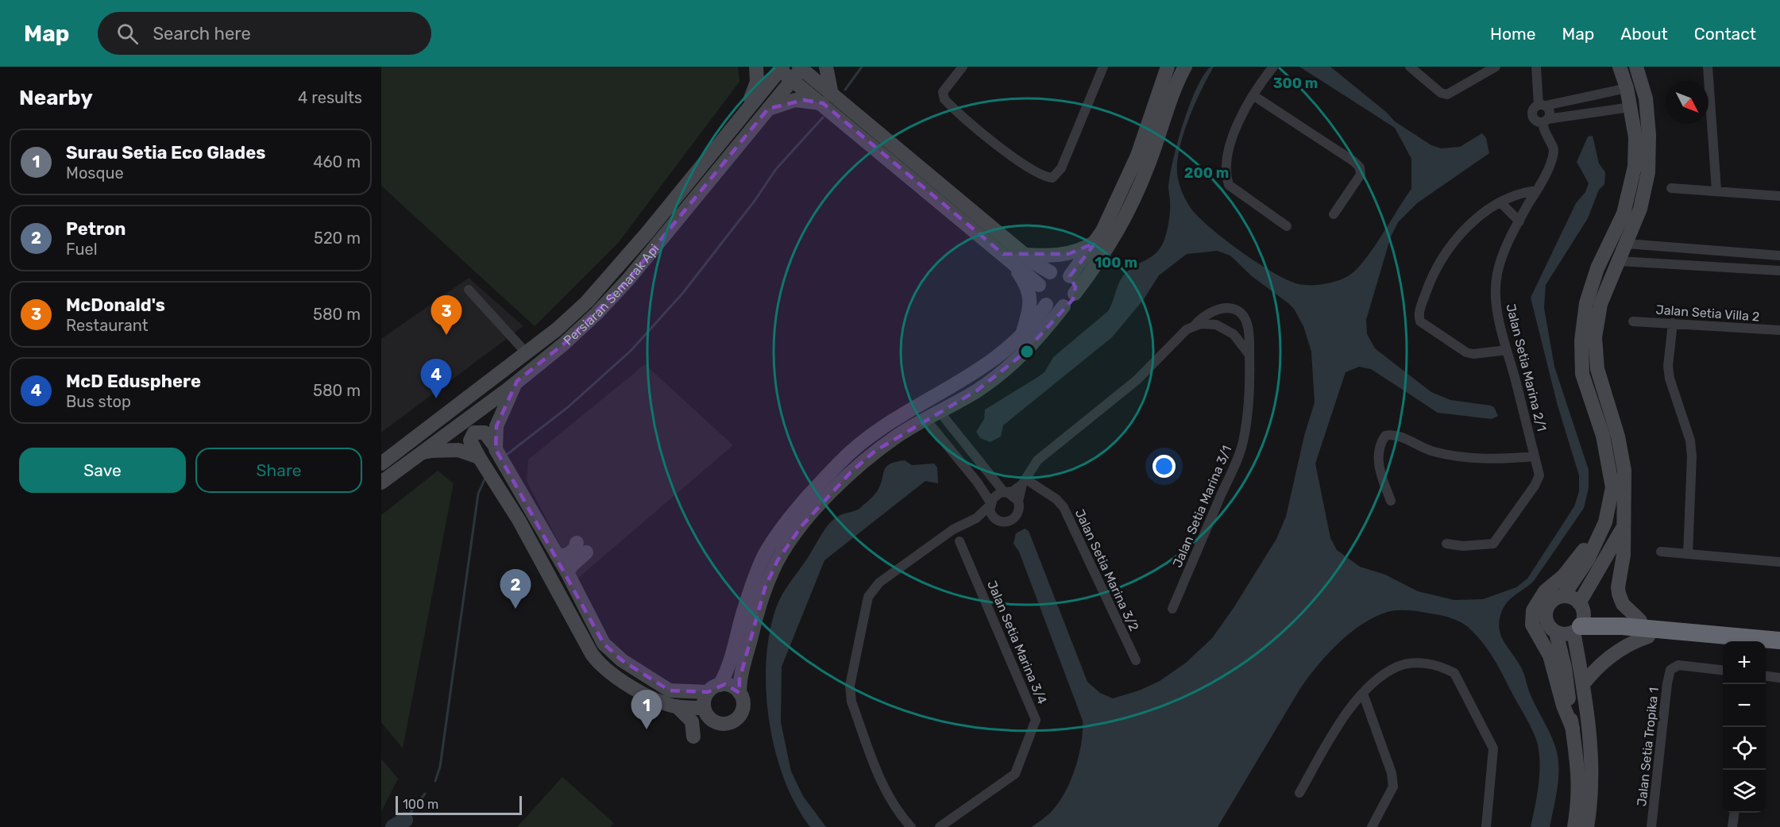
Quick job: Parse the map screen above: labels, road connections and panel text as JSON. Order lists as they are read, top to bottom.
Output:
{
  "streets": {
    "street": [
      "Persiaran Semarak Api",
      "Jalan Setia Villa 2",
      "Jalan Setia Marina 2/1",
      "Jalan Setia Marina 3/1",
      "Jalan Setia Marina 3/2",
      "Jalan Setia Marina 3/4",
      "Jalan Setia Tropika 1"
    ]
  },
  "scale_bar": "100 m",
  "north": "bottom right",
  "page": {
    "header": "Map",
    "search": "Search here",
    "nav": [
      "Home",
      "Map",
      "About",
      "Contact"
    ],
    "heading": ["Nearby", "4 results"],
    "list": [
      {
        "mark": "1",
        "name": "Surau Setia Eco Glades",
        "note": "Mosque",
        "value": "460 m"
      },
      {
        "mark": "2",
        "name": "Petron",
        "note": "Fuel",
        "value": "520 m"
      },
      {
        "mark": "3",
        "name": "McDonald's",
        "note": "Restaurant",
        "value": "580 m"
      },
      {
        "mark": "4",
        "name": "McD Edusphere",
        "note": "Bus stop",
        "value": "580 m"
      }
    ],
    "pins": [
      "3",
      "4",
      "2",
      "1"
    ],
    "buttons": ["Save", "Share"],
    "map_buttons": ["+", "−"],
    "scale": "100 m"
  },
  "rings": ["300 m", "200 m", "100 m"]
}
